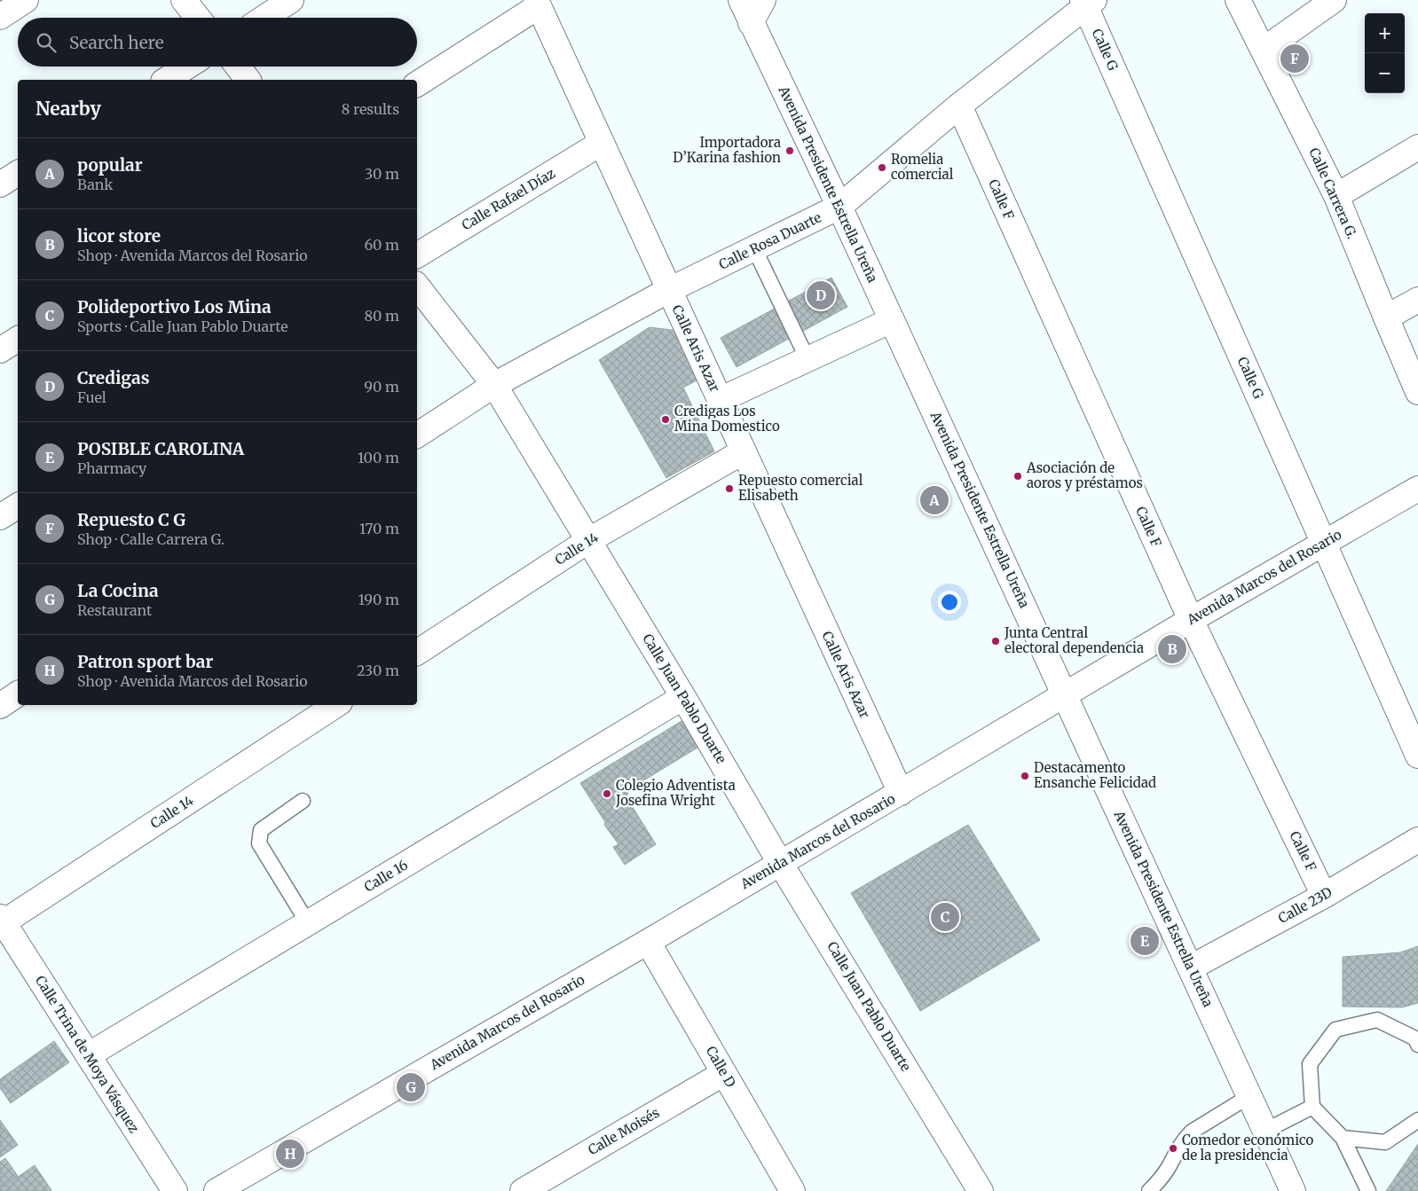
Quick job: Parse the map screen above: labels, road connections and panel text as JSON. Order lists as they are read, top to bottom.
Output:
{
  "streets": {
    "street": [
      "Calle G",
      "Avenida Presidente Estrella Ureña",
      "Calle Carrera G.",
      "Calle Rafael Díaz",
      "Calle F",
      "Calle Rosa Duarte",
      "Calle Aris Azar",
      "Calle 14",
      "Avenida Marcos del Rosario",
      "Calle Juan Pablo Duarte",
      "Calle 16",
      "Calle 23D",
      "Calle Trina de Moya Vásquez",
      "Calle D",
      "Calle Moisés"
    ]
  },
  "crossings": [
    ["Calle G", "Calle Rosa Duarte"],
    ["Calle G", "Avenida Marcos del Rosario"],
    ["Avenida Presidente Estrella Ureña", "Calle Rosa Duarte"],
    ["Avenida Presidente Estrella Ureña", "Avenida Marcos del Rosario"],
    ["Avenida Presidente Estrella Ureña", "Calle 23D"],
    ["Calle Rafael Díaz", "Calle Aris Azar"],
    ["Calle F", "Calle Rosa Duarte"],
    ["Calle F", "Avenida Marcos del Rosario"],
    ["Calle F", "Calle 23D"],
    ["Calle Rosa Duarte", "Calle Aris Azar"],
    ["Calle Rosa Duarte", "Calle Juan Pablo Duarte"],
    ["Calle Aris Azar", "Calle 14"],
    ["Calle Aris Azar", "Avenida Marcos del Rosario"],
    ["Calle 14", "Calle Juan Pablo Duarte"],
    ["Calle 14", "Calle Trina de Moya Vásquez"],
    ["Avenida Marcos del Rosario", "Calle Juan Pablo Duarte"],
    ["Avenida Marcos del Rosario", "Calle D"],
    ["Calle Juan Pablo Duarte", "Calle 16"],
    ["Calle 16", "Calle Trina de Moya Vásquez"],
    ["Calle D", "Calle Moisés"]
  ],
  "places": [
    "Importadora D’Karina fashion",
    "Romelia comercial",
    "Credigas Los Mina Domestico",
    "Asociación de aoros y préstamos",
    "Repuesto comercial Elisabeth",
    "Junta Central electoral dependencia",
    "Destacamento Ensanche Felicidad",
    "Colegio Adventista Josefina Wright",
    "Comedor económico de la presidencia"
  ],
  "page": {
    "map_buttons": ["+", "−"],
    "search": "Search here",
    "pins": [
      "F",
      "D",
      "A",
      "B",
      "C",
      "E",
      "G",
      "H"
    ],
    "heading": ["Nearby", "8 results"],
    "list": [
      {
        "mark": "A",
        "name": "popular",
        "note": "Bank",
        "value": "30 m"
      },
      {
        "mark": "B",
        "name": "licor store",
        "note": "Shop · Avenida Marcos del Rosario",
        "value": "60 m"
      },
      {
        "mark": "C",
        "name": "Polideportivo Los Mina",
        "note": "Sports · Calle Juan Pablo Duarte",
        "value": "80 m"
      },
      {
        "mark": "D",
        "name": "Credigas",
        "note": "Fuel",
        "value": "90 m"
      },
      {
        "mark": "E",
        "name": "POSIBLE CAROLINA",
        "note": "Pharmacy",
        "value": "100 m"
      },
      {
        "mark": "F",
        "name": "Repuesto C G",
        "note": "Shop · Calle Carrera G.",
        "value": "170 m"
      },
      {
        "mark": "G",
        "name": "La Cocina",
        "note": "Restaurant",
        "value": "190 m"
      },
      {
        "mark": "H",
        "name": "Patron sport bar",
        "note": "Shop · Avenida Marcos del Rosario",
        "value": "230 m"
      }
    ]
  }
}
